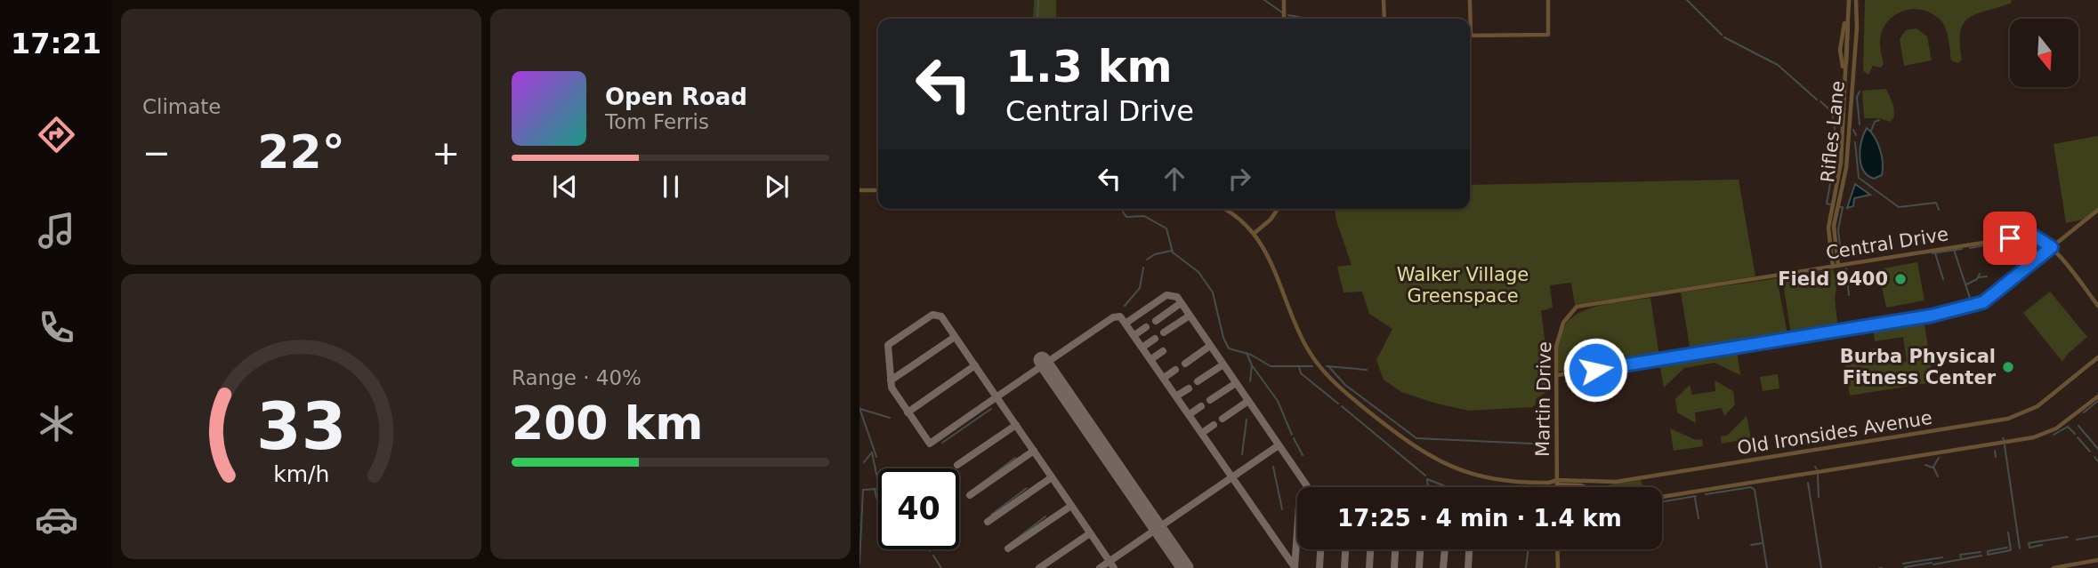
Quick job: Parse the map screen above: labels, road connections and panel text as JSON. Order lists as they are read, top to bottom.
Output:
{
  "streets": {
    "street": [
      "Rifles Lane",
      "Central Drive",
      "Martin Drive",
      "Old Ironsides Avenue"
    ]
  },
  "crossings": [
    ["Rifles Lane", "Central Drive"],
    ["Central Drive", "Martin Drive"],
    ["Martin Drive", "Old Ironsides Avenue"]
  ],
  "parks": ["Walker Village Greenspace"],
  "places": ["Field 9400", "Burba Physical Fitness Center"],
  "north": "bottom",
  "page": {
    "tabs": "17:21",
    "tile": [
      "Climate",
      ["Range · 40%", "200 km"]
    ],
    "turn": ["1.3 km", "Central Drive"],
    "song": ["Open Road", "Tom Ferris"],
    "heat": ["−", "22°", "+"],
    "limit": "40",
    "trip": "17:25 · 4 min · 1.4 km",
    "gauge": ["33", "km/h"]
  }
}
